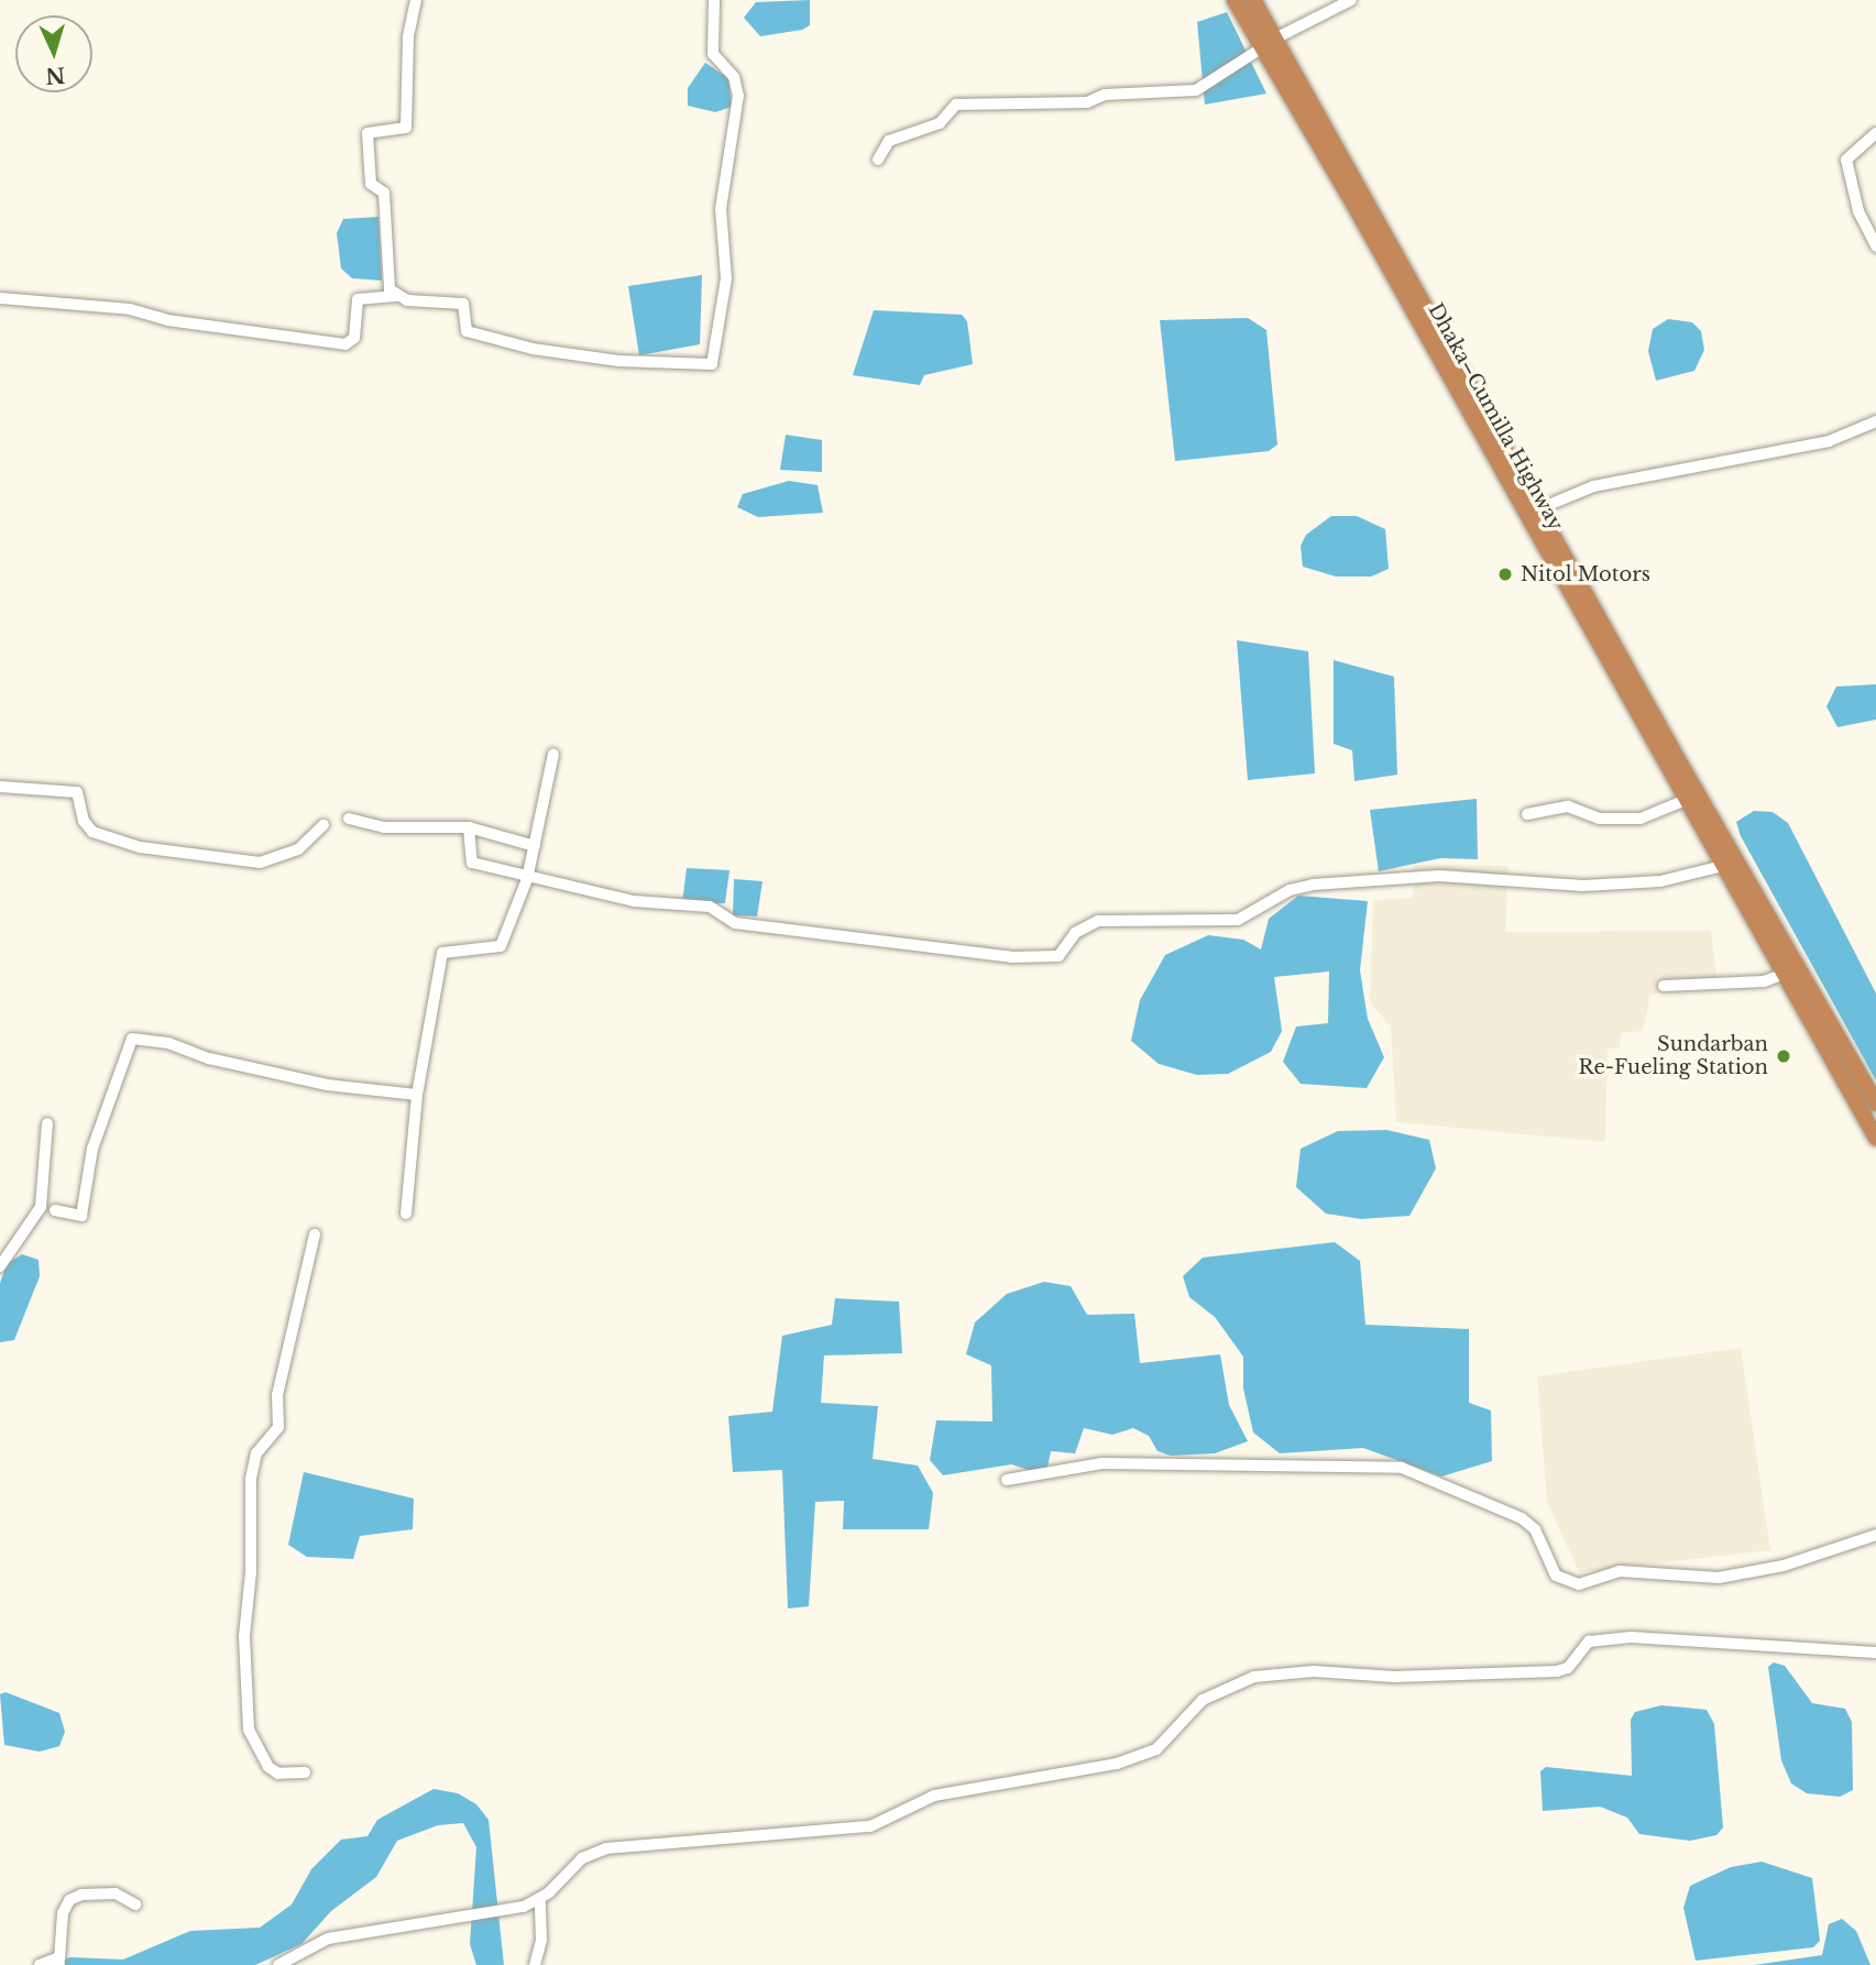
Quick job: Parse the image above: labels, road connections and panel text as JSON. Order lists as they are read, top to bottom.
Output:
{
  "streets": {
    "highway": ["Dhaka–Cumilla Highway"]
  },
  "places": ["Nitol Motors", "Sundarban Re-Fueling Station"],
  "north": "bottom"
}
